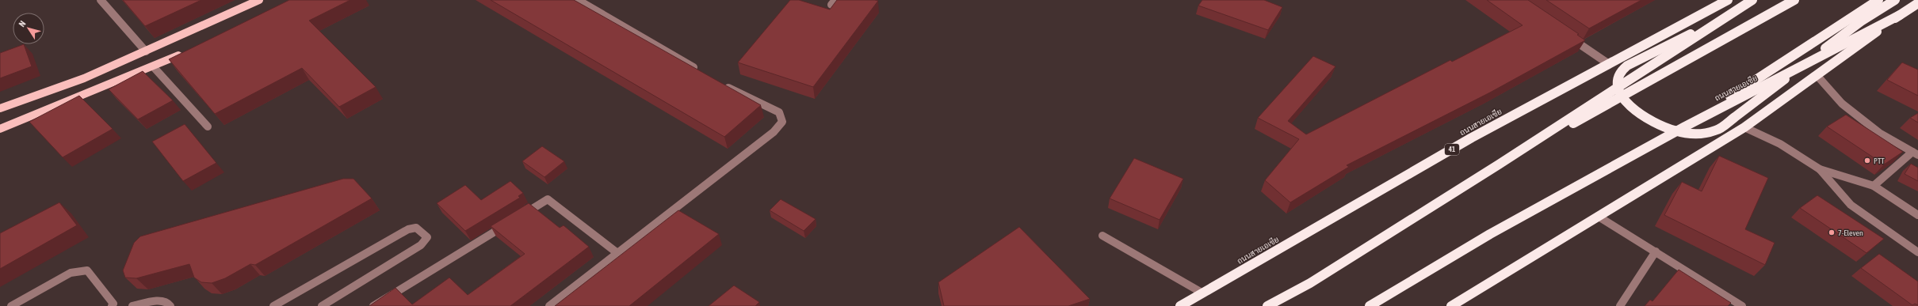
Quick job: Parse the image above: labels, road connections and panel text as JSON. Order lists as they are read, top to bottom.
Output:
{
  "streets": {
    "highway": ["ถนนสายเอเชีย", "41"]
  },
  "places": ["PTT", "7-Eleven"],
  "north": "top left"
}
